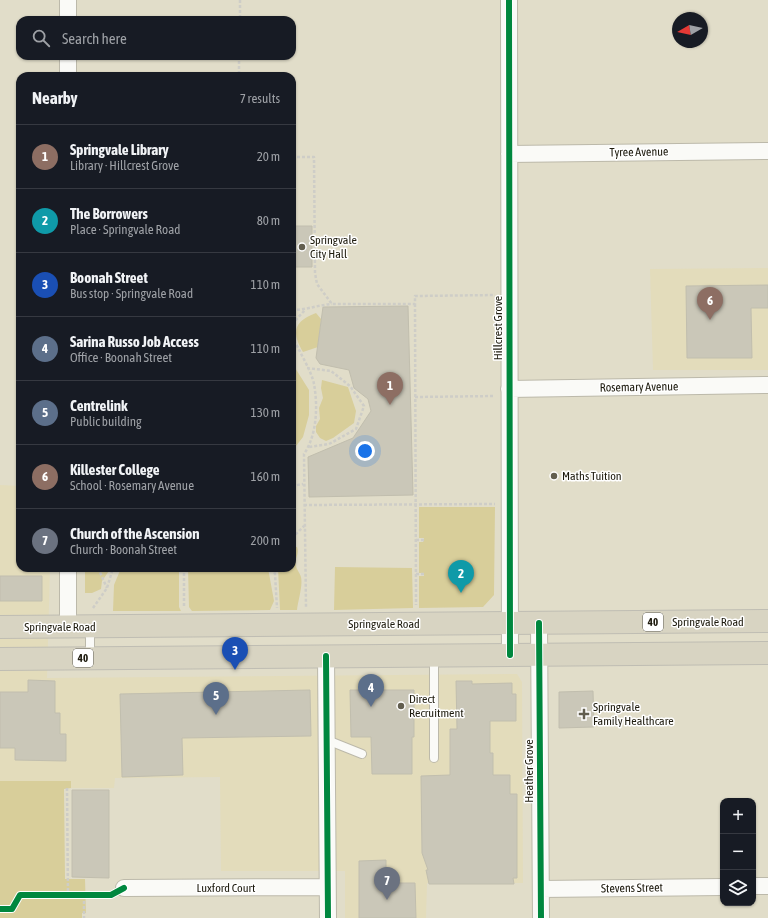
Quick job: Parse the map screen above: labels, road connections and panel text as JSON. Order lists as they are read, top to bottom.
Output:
{
  "streets": {
    "highway": ["40", "Springvale Road"],
    "street": [
      "Tyree Avenue",
      "Hillcrest Grove",
      "Rosemary Avenue",
      "Heather Grove",
      "Luxford Court",
      "Stevens Street"
    ]
  },
  "crossings": [
    ["Tyree Avenue", "Hillcrest Grove"],
    ["Hillcrest Grove", "Rosemary Avenue"],
    ["Hillcrest Grove", "40"],
    ["Hillcrest Grove", "Springvale Road"],
    ["40", "Heather Grove"],
    ["Springvale Road", "Heather Grove"],
    ["Heather Grove", "Stevens Street"]
  ],
  "places": {
    "other": ["Springvale City Hall", "Maths Tuition", "Direct Recruitment"],
    "health": ["Springvale Family Healthcare"]
  },
  "north": "left",
  "page": {
    "search": "Search here",
    "heading": ["Nearby", "7 results"],
    "list": [
      {
        "mark": "1",
        "name": "Springvale Library",
        "note": "Library · Hillcrest Grove",
        "value": "20 m"
      },
      {
        "mark": "2",
        "name": "The Borrowers",
        "note": "Place · Springvale Road",
        "value": "80 m"
      },
      {
        "mark": "3",
        "name": "Boonah Street",
        "note": "Bus stop · Springvale Road",
        "value": "110 m"
      },
      {
        "mark": "4",
        "name": "Sarina Russo Job Access",
        "note": "Office · Boonah Street",
        "value": "110 m"
      },
      {
        "mark": "5",
        "name": "Centrelink",
        "note": "Public building",
        "value": "130 m"
      },
      {
        "mark": "6",
        "name": "Killester College",
        "note": "School · Rosemary Avenue",
        "value": "160 m"
      },
      {
        "mark": "7",
        "name": "Church of the Ascension",
        "note": "Church · Boonah Street",
        "value": "200 m"
      }
    ],
    "pins": [
      "6",
      "1",
      "2",
      "3",
      "4",
      "5",
      "7"
    ],
    "map_buttons": ["+", "−"]
  }
}
